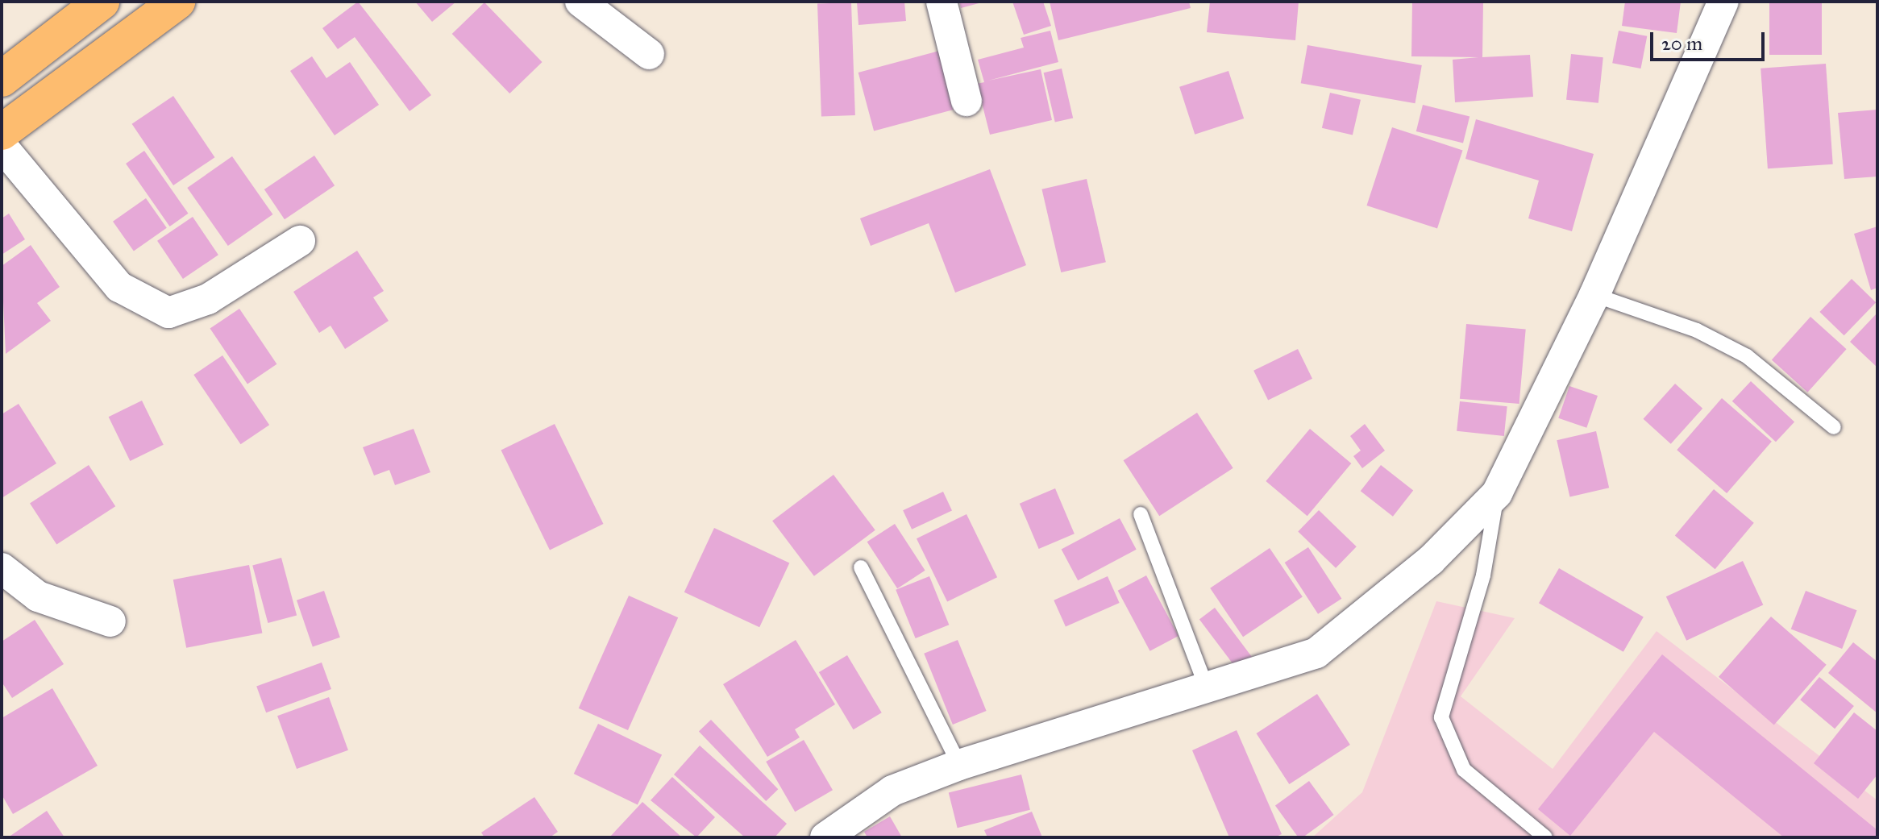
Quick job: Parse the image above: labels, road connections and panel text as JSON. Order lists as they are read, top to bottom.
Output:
{
  "scale_bar": "20 m"
}
